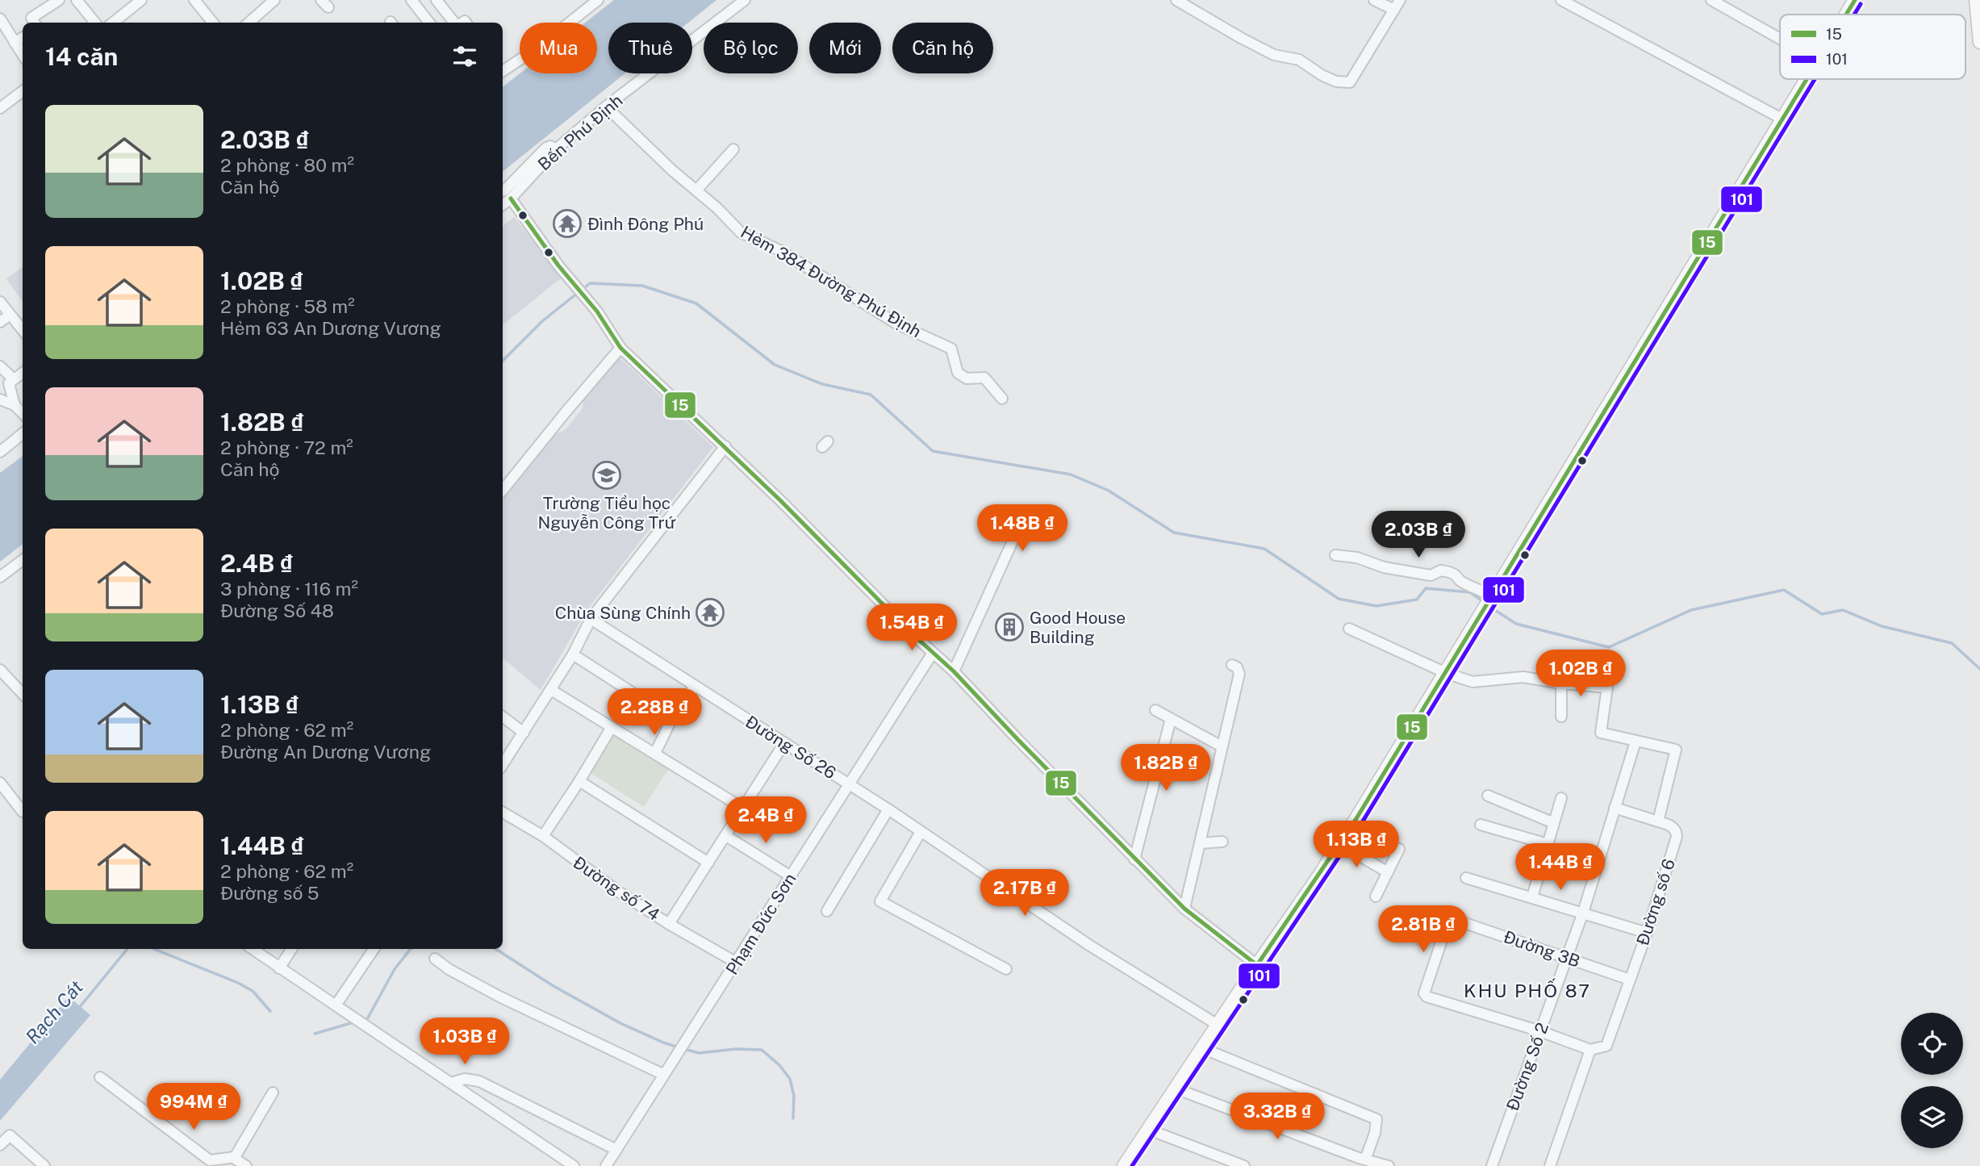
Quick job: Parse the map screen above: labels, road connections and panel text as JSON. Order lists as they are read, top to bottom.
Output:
{
  "streets": {
    "street": [
      "Bến Phú Định",
      "Hẻm 384 Đường Phú Định",
      "Đường Số 26",
      "Đường số 74",
      "Đường số 6",
      "Phạm Đức Sơn",
      "Đường 3B",
      "Đường Số 2"
    ]
  },
  "crossings": [
    ["Bến Phú Định", "Hẻm 384 Đường Phú Định"],
    ["Đường Số 26", "Phạm Đức Sơn"],
    ["Đường số 74", "Phạm Đức Sơn"],
    ["Đường số 6", "Đường 3B"],
    ["Đường 3B", "Đường Số 2"]
  ],
  "districts": ["KHU PHỐ 87"],
  "water": ["Rạch Cát"],
  "places": {
    "temple": ["Đình Đông Phú", "Chùa Sùng Chính"],
    "school or university": ["Trường Tiểu học Nguyễn Công Trứ"],
    "building": ["Good House Building"]
  },
  "lines": ["transit line 15", "transit line 101"],
  "legend": ["15", "101"],
  "page": {
    "chip": [
      "Mua",
      "Thuê",
      "Bộ lọc",
      "Mới",
      "Căn hộ"
    ],
    "heading": "14 căn",
    "list": [
      {
        "name": "2.03B ₫",
        "note": "2 phòng · 80 m² · Căn hộ"
      },
      {
        "name": "1.02B ₫",
        "note": "2 phòng · 58 m² · Hẻm 63 An Dương Vương"
      },
      {
        "name": "1.82B ₫",
        "note": "2 phòng · 72 m² · Căn hộ"
      },
      {
        "name": "2.4B ₫",
        "note": "3 phòng · 116 m² · Đường Số 48"
      },
      {
        "name": "1.13B ₫",
        "note": "2 phòng · 62 m² · Đường An Dương Vương"
      },
      {
        "name": "1.44B ₫",
        "note": "2 phòng · 62 m² · Đường số 5"
      }
    ],
    "price": [
      "1.48B ₫",
      "2.03B ₫",
      "1.54B ₫",
      "1.02B ₫",
      "2.28B ₫",
      "1.82B ₫",
      "2.4B ₫",
      "1.13B ₫",
      "1.44B ₫",
      "2.17B ₫",
      "2.81B ₫",
      "1.03B ₫",
      "994M ₫",
      "3.32B ₫"
    ]
  }
}
